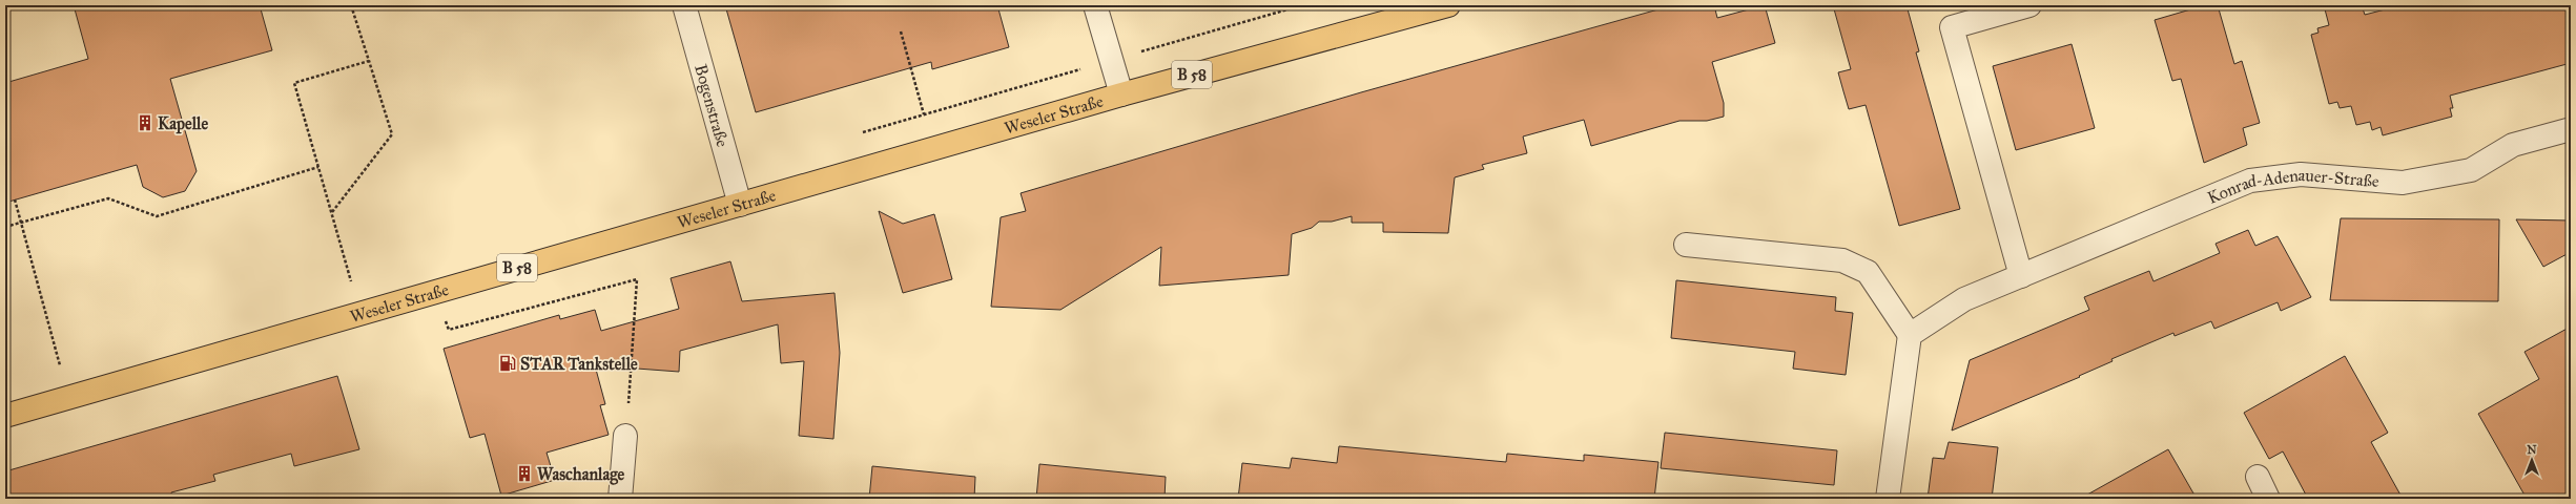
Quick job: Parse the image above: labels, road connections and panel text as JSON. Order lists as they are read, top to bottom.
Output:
{
  "streets": {
    "main road": ["B 58", "Weseler Straße"],
    "street": ["Bogenstraße", "Konrad-Adenauer-Straße"]
  },
  "crossings": [
    ["Bogenstraße", "Weseler Straße"]
  ],
  "places": {
    "building": ["Kapelle", "Waschanlage"],
    "fuel station": ["STAR Tankstelle"]
  },
  "north": "top"
}
